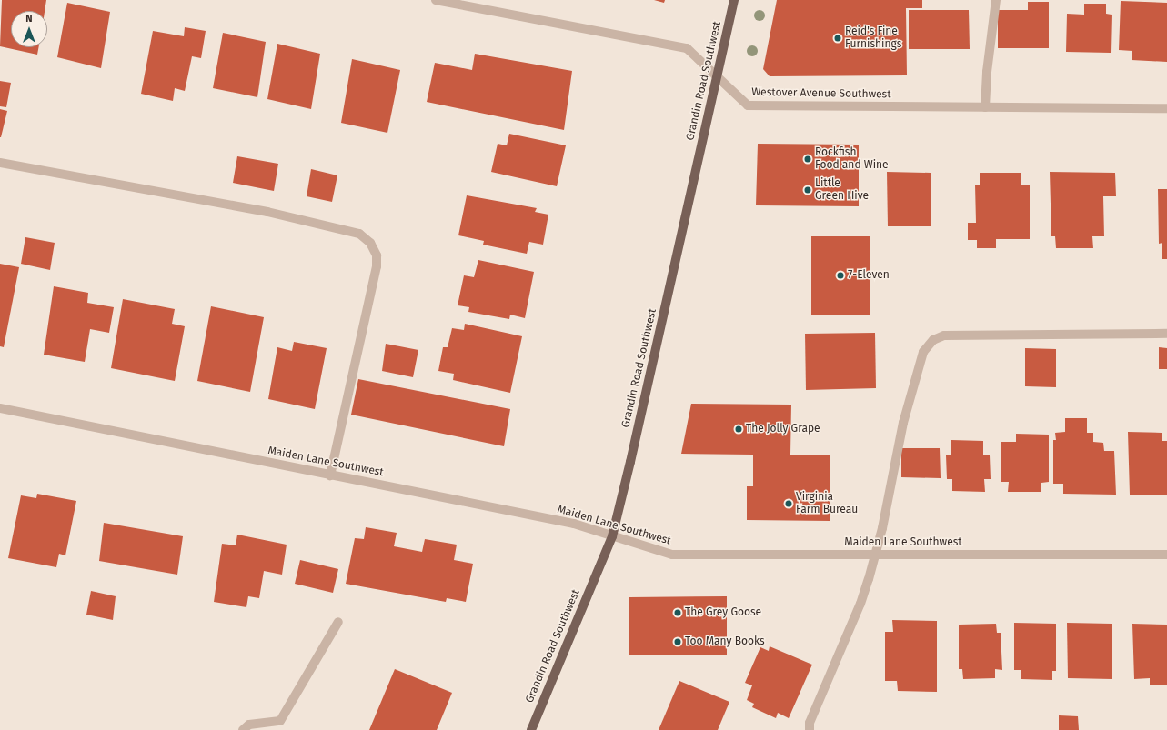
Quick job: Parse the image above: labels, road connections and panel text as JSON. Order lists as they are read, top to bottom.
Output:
{
  "streets": {
    "main road": ["Grandin Road Southwest"],
    "street": ["Westover Avenue Southwest", "Maiden Lane Southwest"]
  },
  "crossings": [
    ["Grandin Road Southwest", "Westover Avenue Southwest"],
    ["Grandin Road Southwest", "Maiden Lane Southwest"]
  ],
  "places": [
    "Reid's Fine Furnishings",
    "Rockfish Food and Wine",
    "Little Green Hive",
    "7-Eleven",
    "The Jolly Grape",
    "Virginia Farm Bureau",
    "The Grey Goose",
    "Too Many Books"
  ],
  "north": "top"
}
